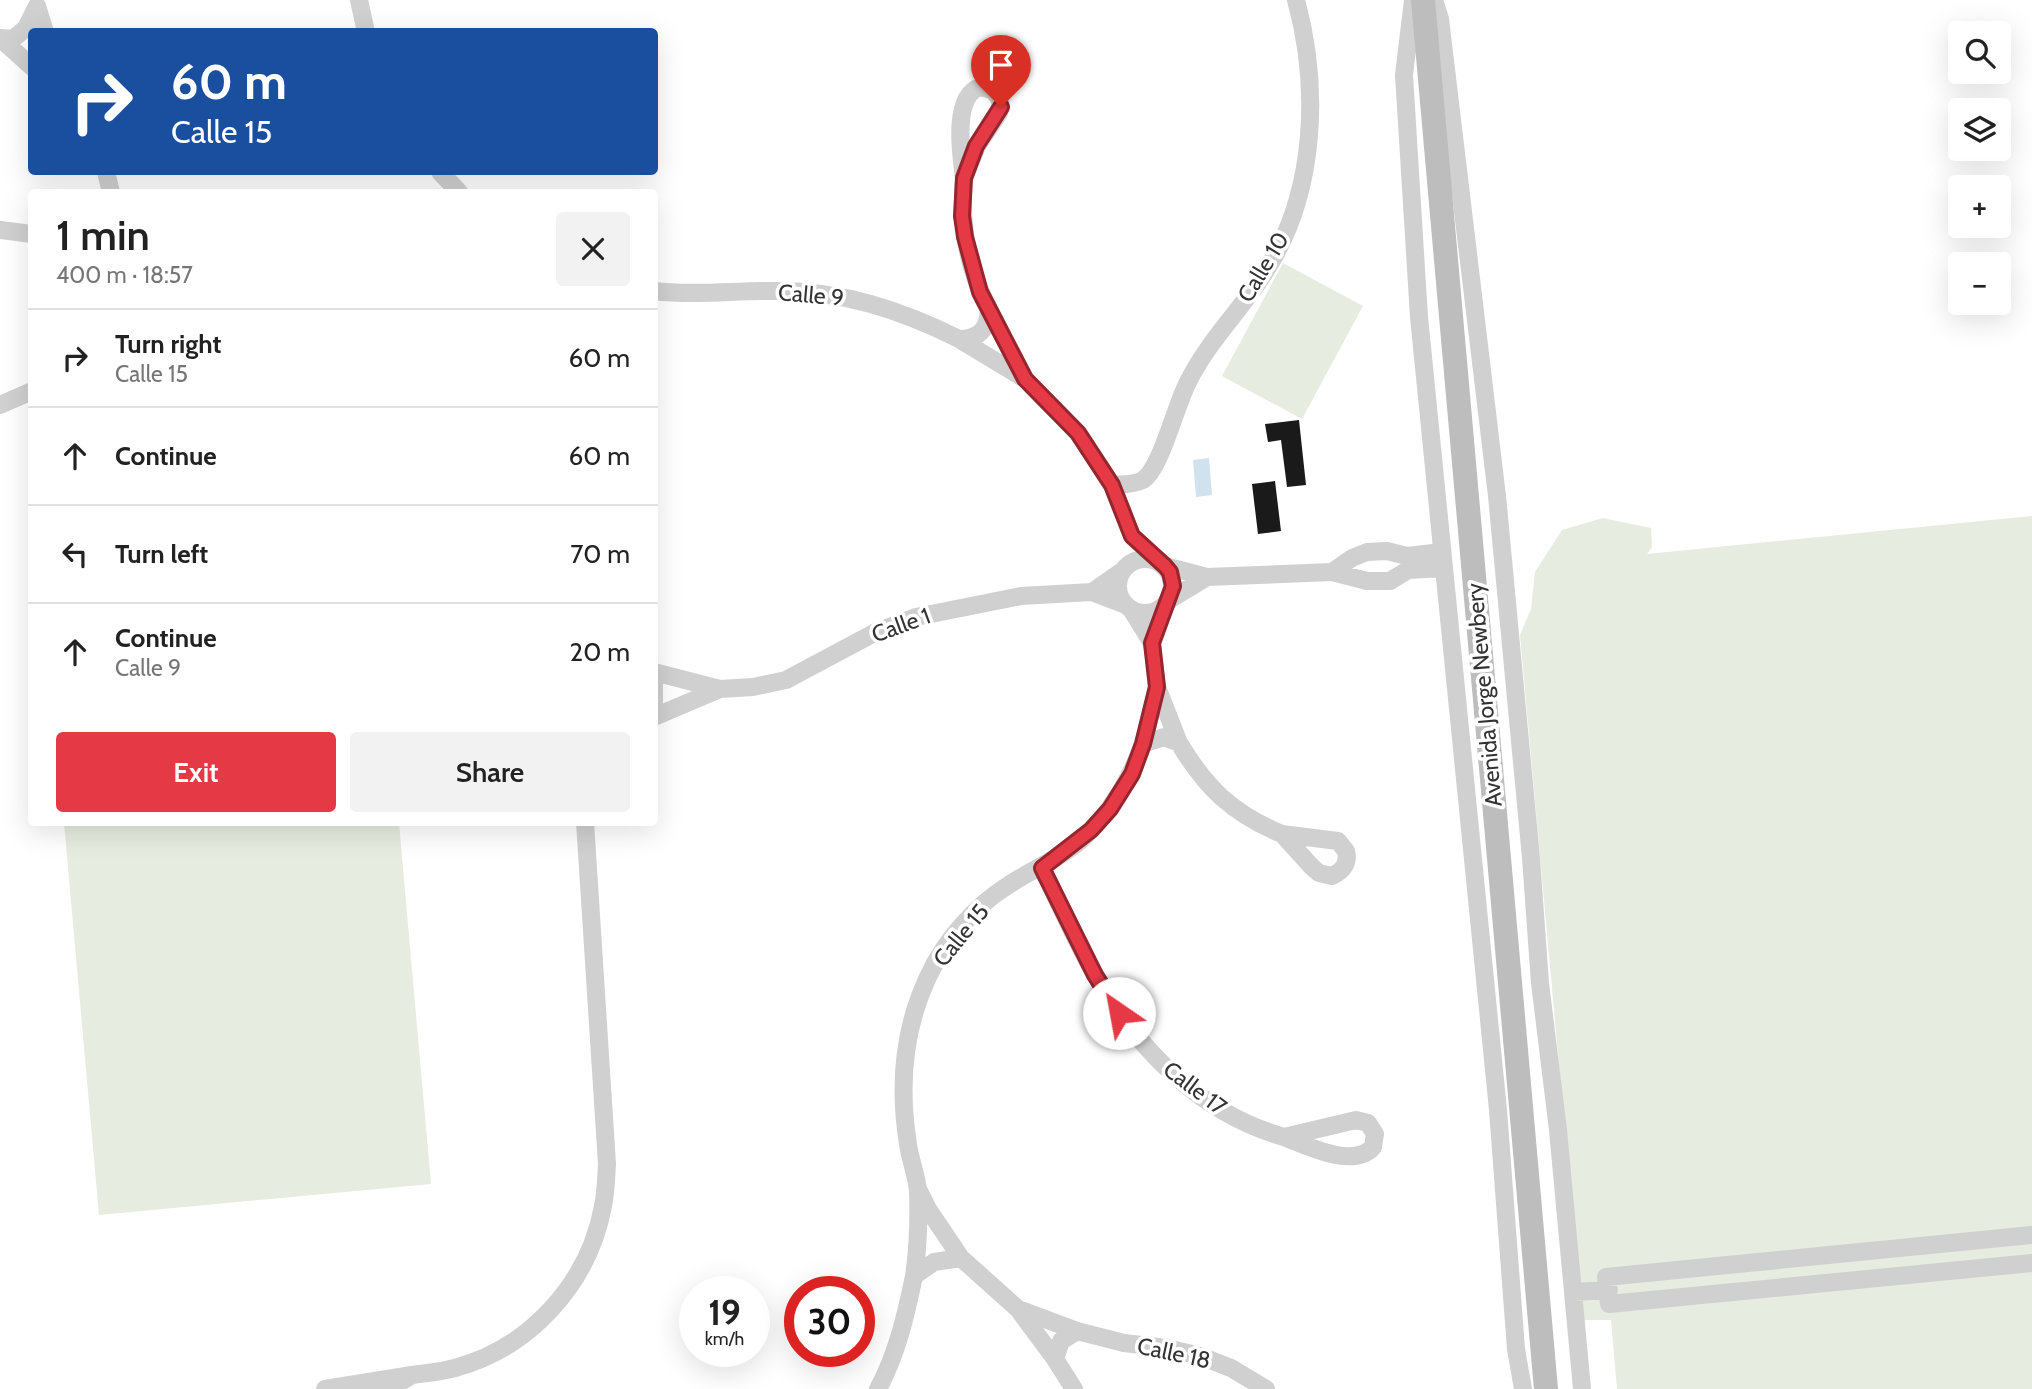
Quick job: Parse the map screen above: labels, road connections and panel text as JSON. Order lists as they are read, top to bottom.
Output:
{
  "streets": {
    "main road": ["Avenida Jorge Newbery"],
    "street": [
      "Calle 10",
      "Calle 9",
      "Calle 1",
      "Calle 15",
      "Calle 17",
      "Calle 18"
    ]
  },
  "crossings": [
    ["Calle 15", "Calle 17"]
  ],
  "page": {
    "map_buttons": ["+", "−"],
    "turn": ["60 m", "Calle 15"],
    "heading": ["1 min", "400 m · 18:57"],
    "list": [
      {
        "name": "Turn right",
        "note": "Calle 15",
        "value": "60 m"
      },
      {
        "name": "Continue",
        "value": "60 m"
      },
      {
        "name": "Turn left",
        "value": "70 m"
      },
      {
        "name": "Continue",
        "note": "Calle 9",
        "value": "20 m"
      }
    ],
    "buttons": ["Exit", "Share"],
    "speed": "19 km/h",
    "limit": "30"
  }
}
